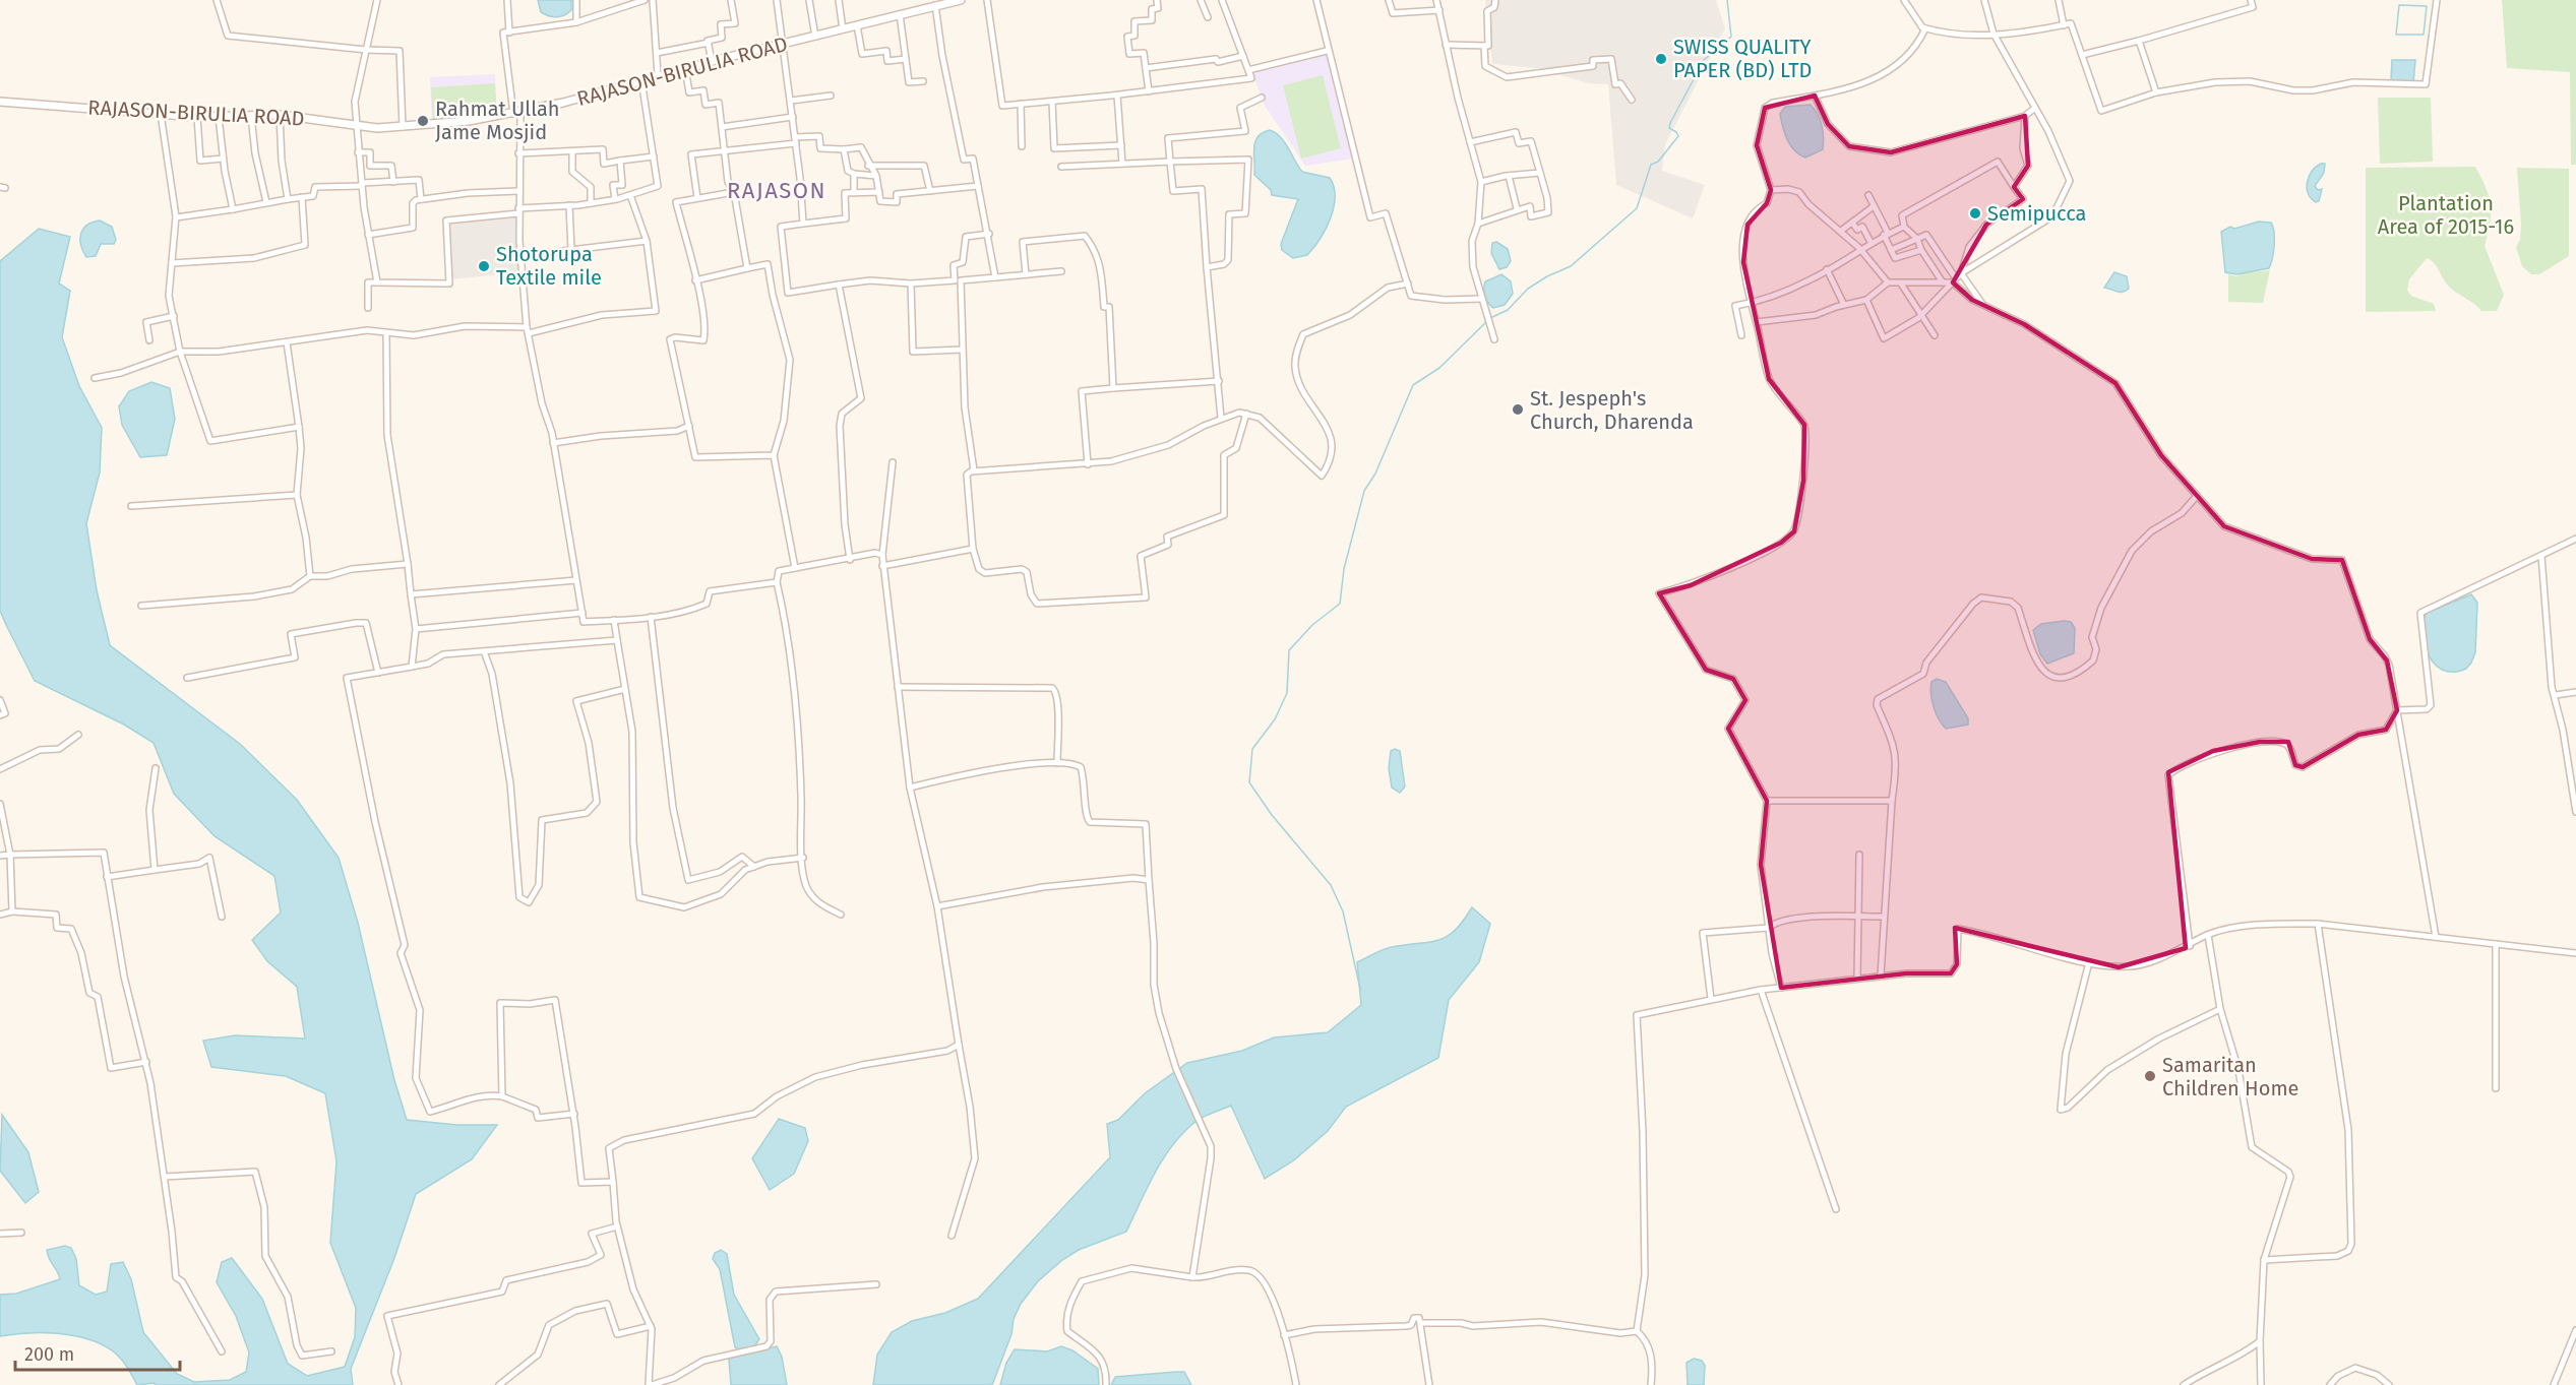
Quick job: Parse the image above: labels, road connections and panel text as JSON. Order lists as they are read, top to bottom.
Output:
{
  "streets": {
    "street": ["RAJASON-BIRULIA ROAD"]
  },
  "districts": ["RAJASON"],
  "parks": ["Plantation Area of 2015-16"],
  "places": [
    "SWISS QUALITY PAPER (BD) LTD",
    "Rahmat Ullah Jame Mosjid",
    "Semipucca",
    "Shotorupa Textile mile",
    "St. Jespeph's Church, Dharenda",
    "Samaritan Children Home"
  ],
  "scale_bar": "200 m"
}
